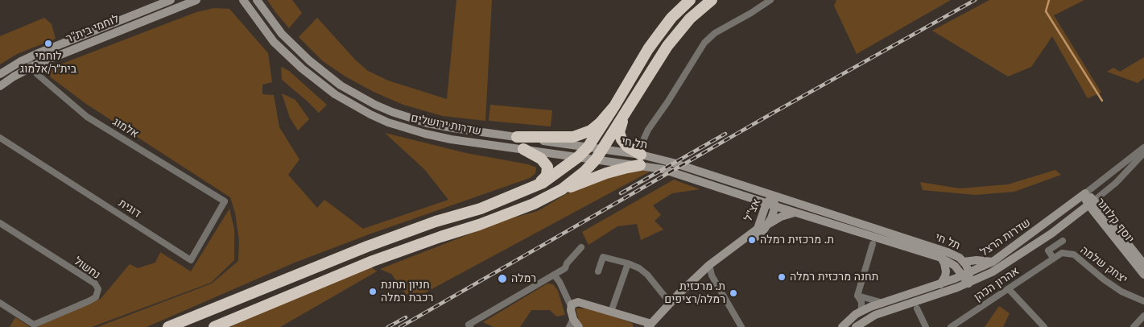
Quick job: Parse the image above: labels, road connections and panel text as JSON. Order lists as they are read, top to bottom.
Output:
{
  "streets": {
    "main road": [
      "לוחמי בית\"ר",
      "שדרות ירושלים",
      "תל חי",
      "אצ\"ל",
      "יוסף קלוזנר",
      "שדרות הרצל"
    ],
    "street": [
      "אלמוג",
      "דוגית",
      "יצחק שלמה",
      "נחשול",
      "אהרון הכהן"
    ]
  },
  "crossings": [
    ["לוחמי בית\"ר", "אלמוג"],
    ["שדרות ירושלים", "תל חי"],
    ["אלמוג", "דוגית"],
    ["תל חי", "אצ\"ל"],
    ["תל חי", "שדרות הרצל"],
    ["יוסף קלוזנר", "שדרות הרצל"],
    ["יצחק שלמה", "אהרון הכהן"]
  ],
  "places": [
    "לוחמי בית״ר/אלמוג",
    "ת. מרכזית רמלה",
    "תחנה מרכזית רמלה",
    "רמלה",
    "חניון תחנת רכבת רמלה",
    "ת. מרכזית רמלה/רציפים"
  ]
}
